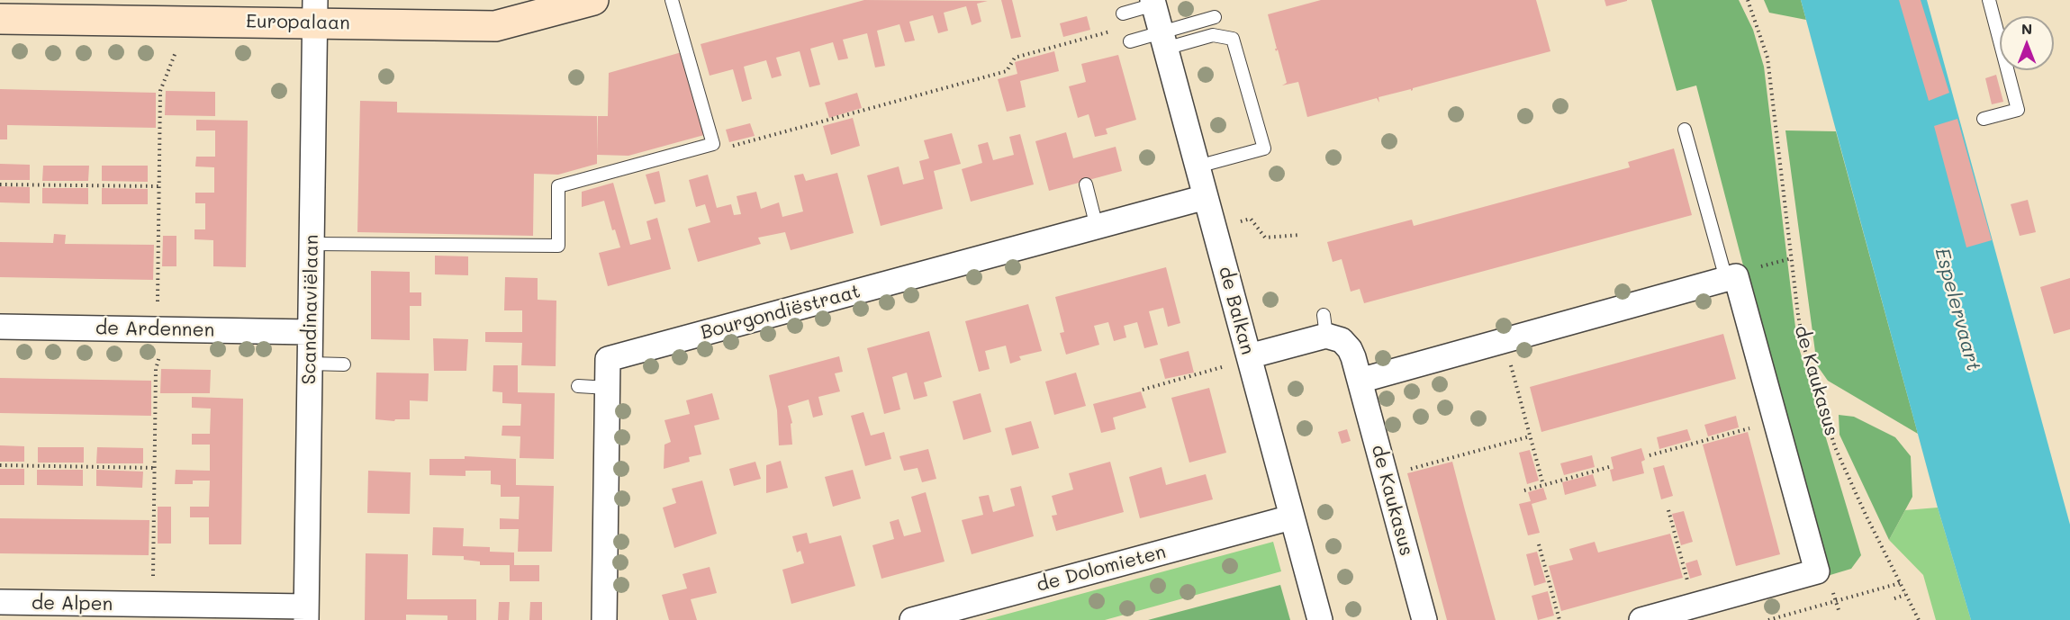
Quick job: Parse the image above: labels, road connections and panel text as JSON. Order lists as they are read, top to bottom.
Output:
{
  "streets": {
    "street": [
      "Europalaan",
      "Scandinaviëlaan",
      "de Balkan",
      "Bourgondiëstraat",
      "de Ardennen",
      "de Kaukasus",
      "de Dolomieten",
      "de Alpen"
    ]
  },
  "crossings": [
    ["Europalaan", "Scandinaviëlaan"],
    ["Scandinaviëlaan", "de Ardennen"],
    ["Scandinaviëlaan", "de Alpen"],
    ["de Balkan", "Bourgondiëstraat"],
    ["de Balkan", "de Kaukasus"],
    ["de Balkan", "de Dolomieten"]
  ],
  "water": ["Espelervaart"],
  "north": "top"
}
